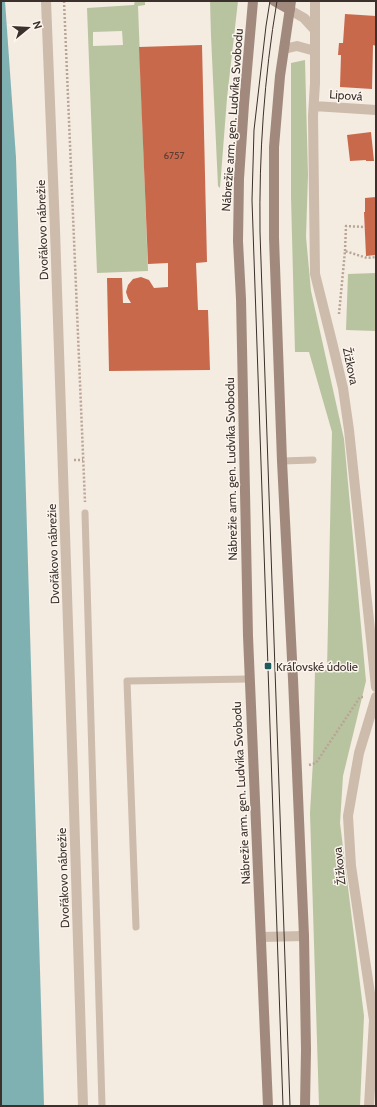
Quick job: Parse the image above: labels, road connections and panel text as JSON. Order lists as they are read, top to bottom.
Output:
{
  "streets": {
    "main road": ["Nábrežie arm. gen. Ludvíka Svobodu"],
    "street": ["Lipová", "Dvořákovo nábrežie", "Žižkova"]
  },
  "crossings": [
    ["Lipová", "Žižkova"]
  ],
  "places": {
    "transit": ["Kráľovské údolie"]
  },
  "house_numbers": ["6757"],
  "north": "right"
}
